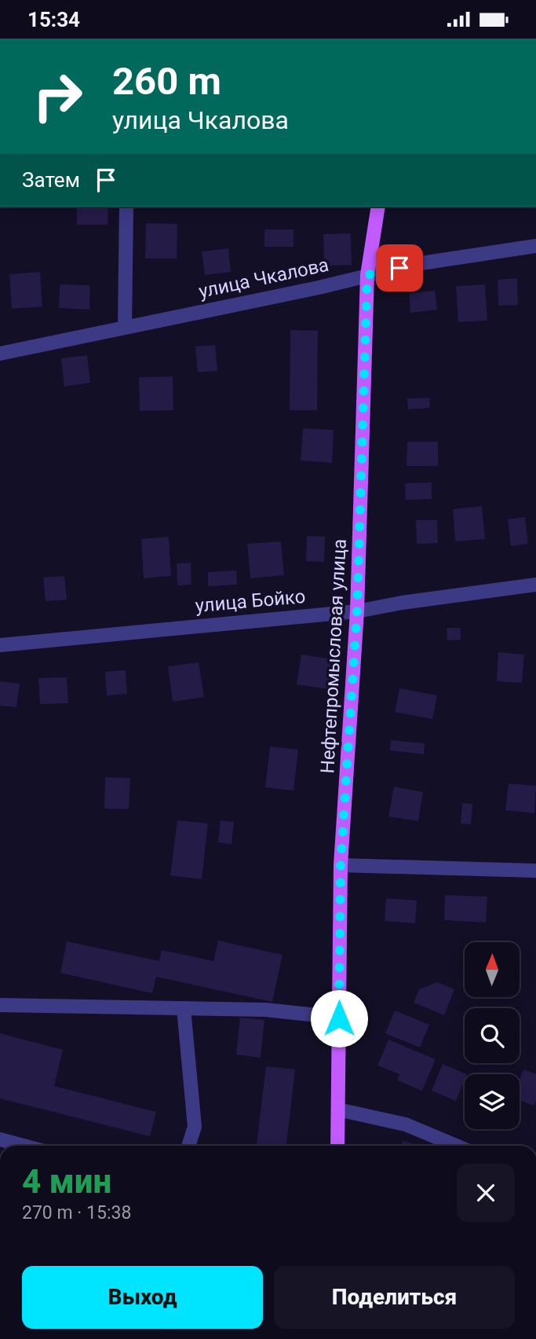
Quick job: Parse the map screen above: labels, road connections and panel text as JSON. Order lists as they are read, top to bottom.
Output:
{
  "streets": {
    "main road": ["Нефтепромысловая улица"],
    "street": ["улица Чкалова", "улица Бойко"]
  },
  "crossings": [
    ["улица Чкалова", "Нефтепромысловая улица"],
    ["улица Бойко", "Нефтепромысловая улица"]
  ],
  "north": "top",
  "page": {
    "status": "15:34",
    "turn": ["260 m", "улица Чкалова"],
    "then": "Затем",
    "heading": ["4 мин", "270 m · 15:38"],
    "buttons": ["Выход", "Поделиться"]
  }
}
